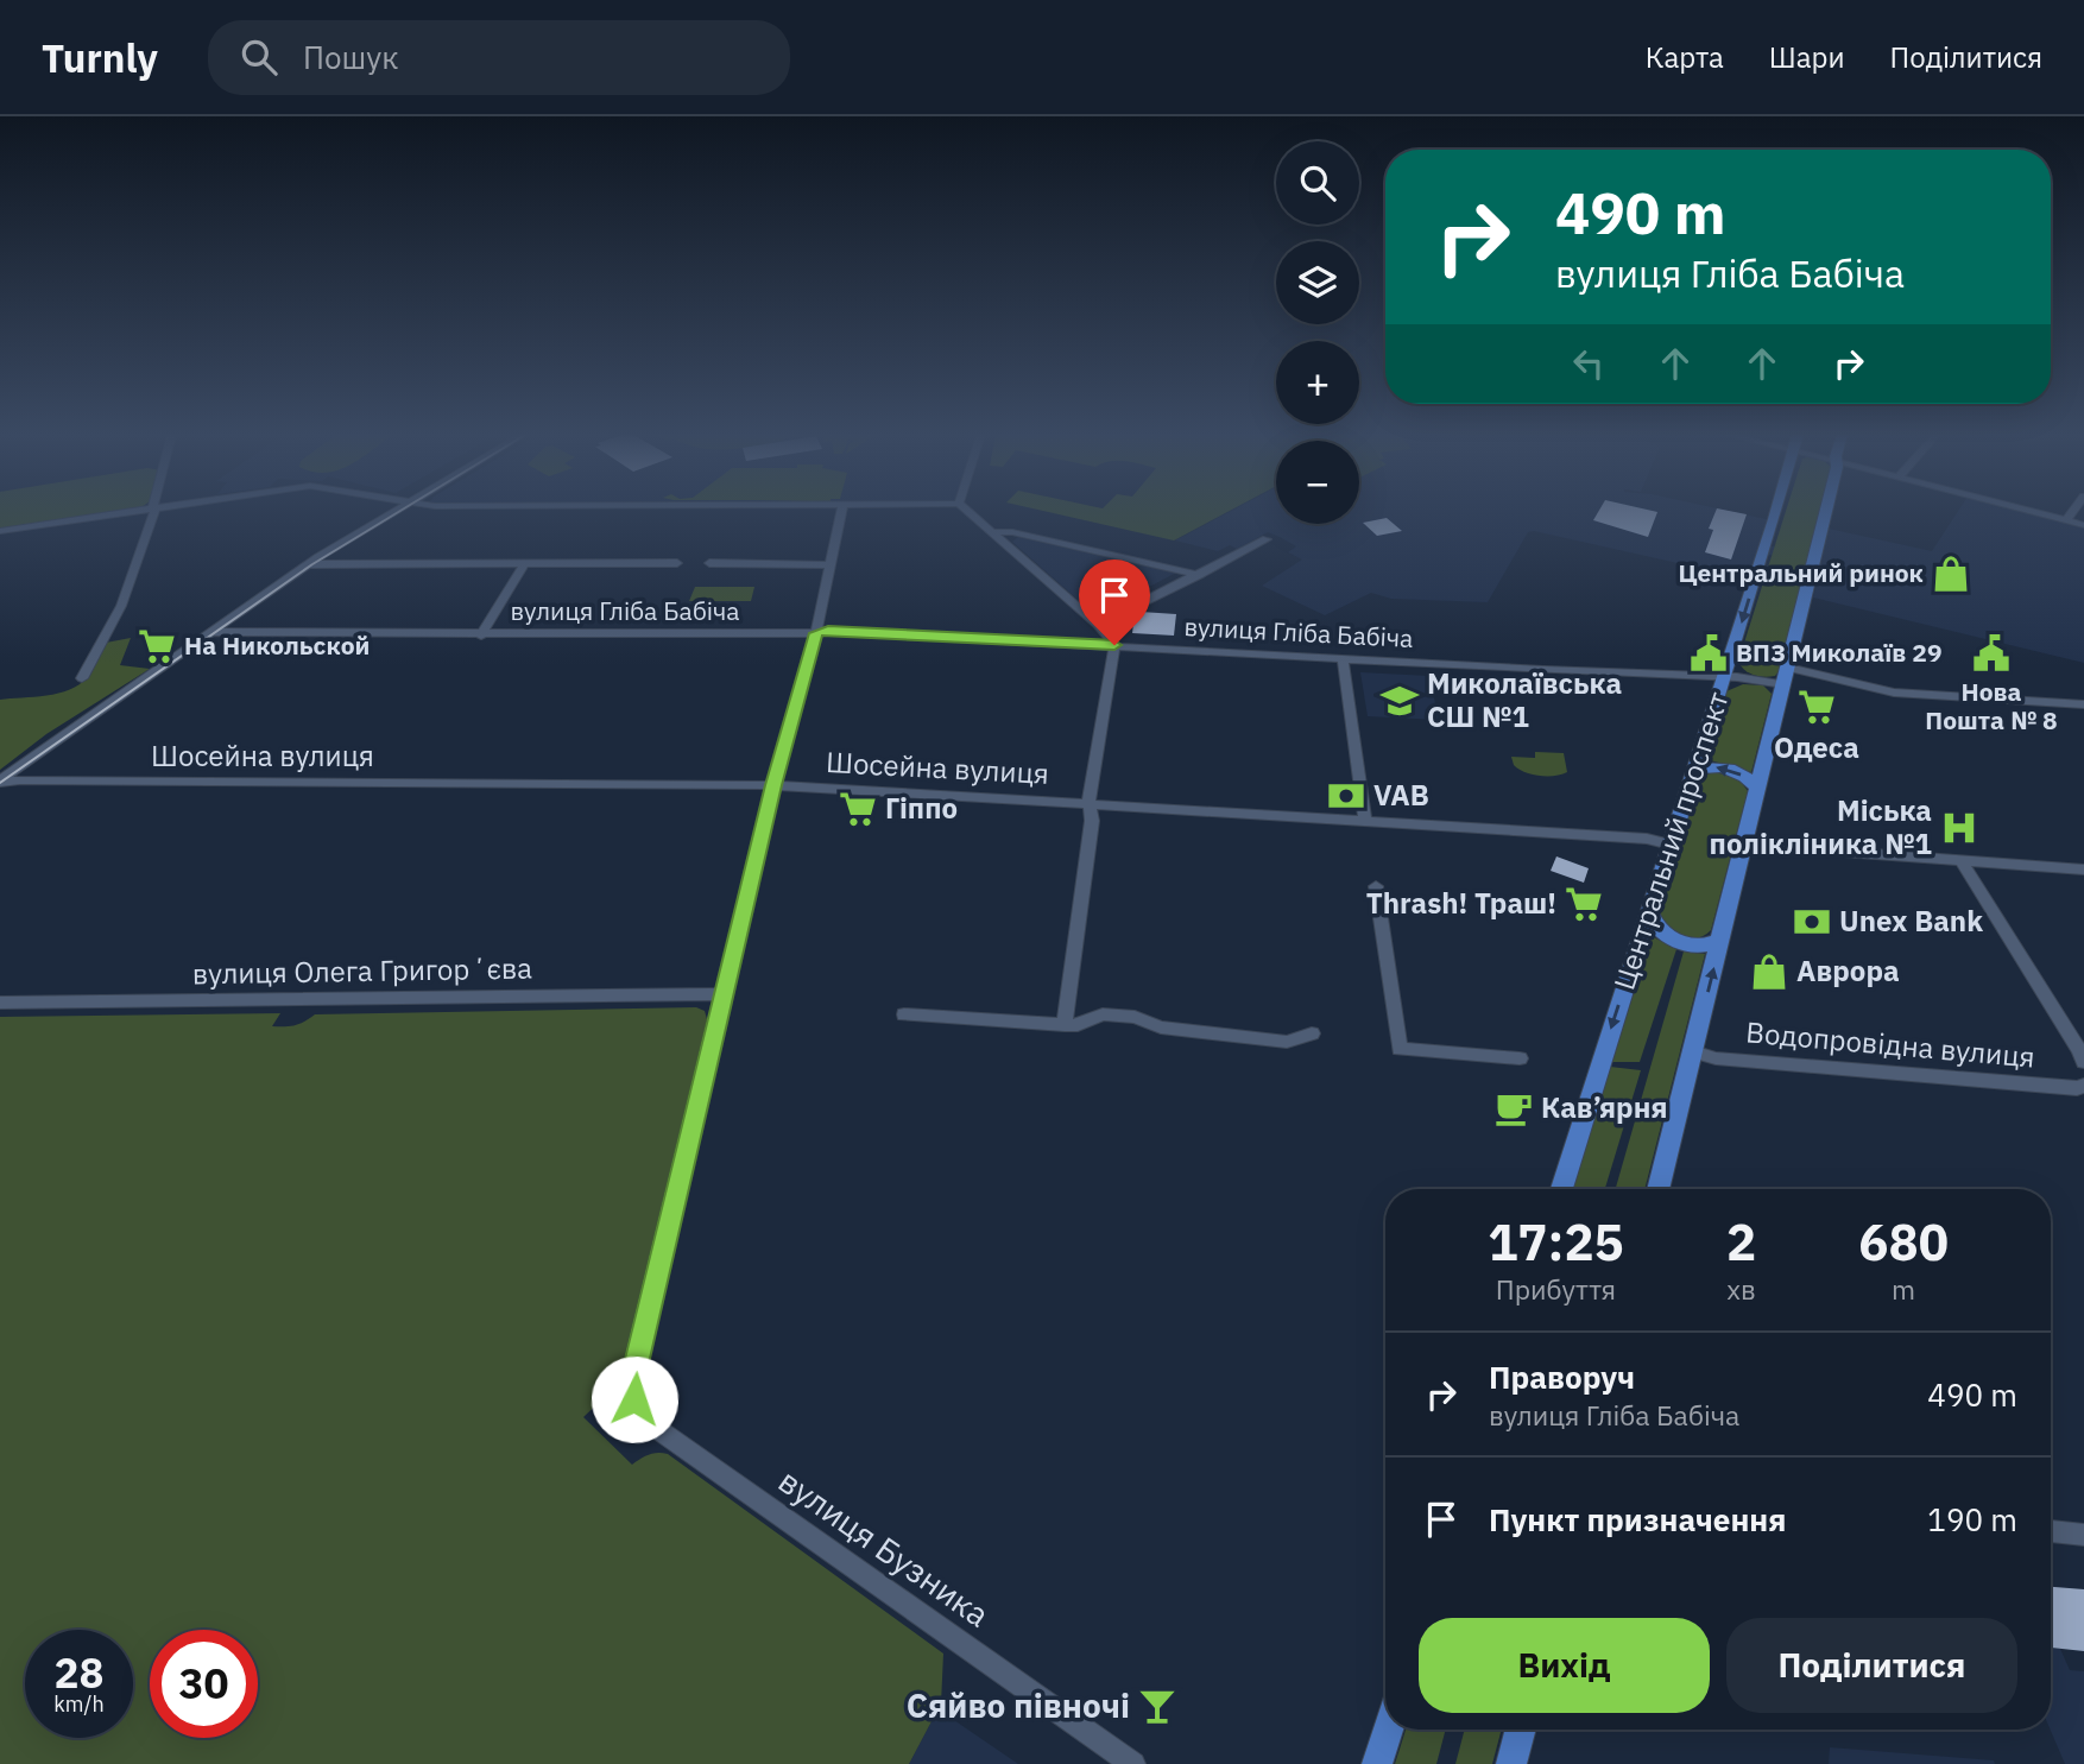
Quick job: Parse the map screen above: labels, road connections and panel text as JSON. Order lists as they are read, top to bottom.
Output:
{
  "streets": {
    "main road": ["Центральний проспект"],
    "street": [
      "вулиця Гліба Бабіча",
      "Шосейна вулиця",
      "вулиця Олега Григорʼєва",
      "Водопровідна вулиця",
      "вулиця Бузника"
    ]
  },
  "crossings": [
    ["вулиця Гліба Бабіча", "Центральний проспект"],
    ["вулиця Гліба Бабіча", "вулиця Бузника"],
    ["Шосейна вулиця", "Центральний проспект"],
    ["Шосейна вулиця", "вулиця Бузника"],
    ["Центральний проспект", "Водопровідна вулиця"],
    ["вулиця Олега Григорʼєва", "вулиця Бузника"]
  ],
  "places": {
    "shop": ["Центральний ринок", "Аврора"],
    "supermarket": [
      "На Никольской",
      "Одеса",
      "Гіппо",
      "Thrash! Траш!"
    ],
    "public building": ["ВПЗ Миколаїв 29", "Нова Пошта № 8"],
    "school or university": ["Миколаївська СШ №1"],
    "bank": ["VAB", "Unex Bank"],
    "hospital": ["Міська полікліника №1"],
    "cafe": ["Кав’ярня"],
    "bar": ["Сяйво півночі"]
  },
  "page": {
    "header": "Turnly",
    "search": "Пошук",
    "nav": ["Карта", "Шари", "Поділитися"],
    "map_buttons": ["+", "−"],
    "turn": ["490 m", "вулиця Гліба Бабіча"],
    "eta": [
      "17:25",
      "Прибуття",
      "2",
      "хв",
      "680",
      "m"
    ],
    "list": [
      {
        "name": "Праворуч",
        "note": "вулиця Гліба Бабіча",
        "value": "490 m"
      },
      {
        "name": "Пункт призначення",
        "value": "190 m"
      }
    ],
    "buttons": ["Вихід", "Поділитися"],
    "speed": "28 km/h",
    "limit": "30"
  }
}
